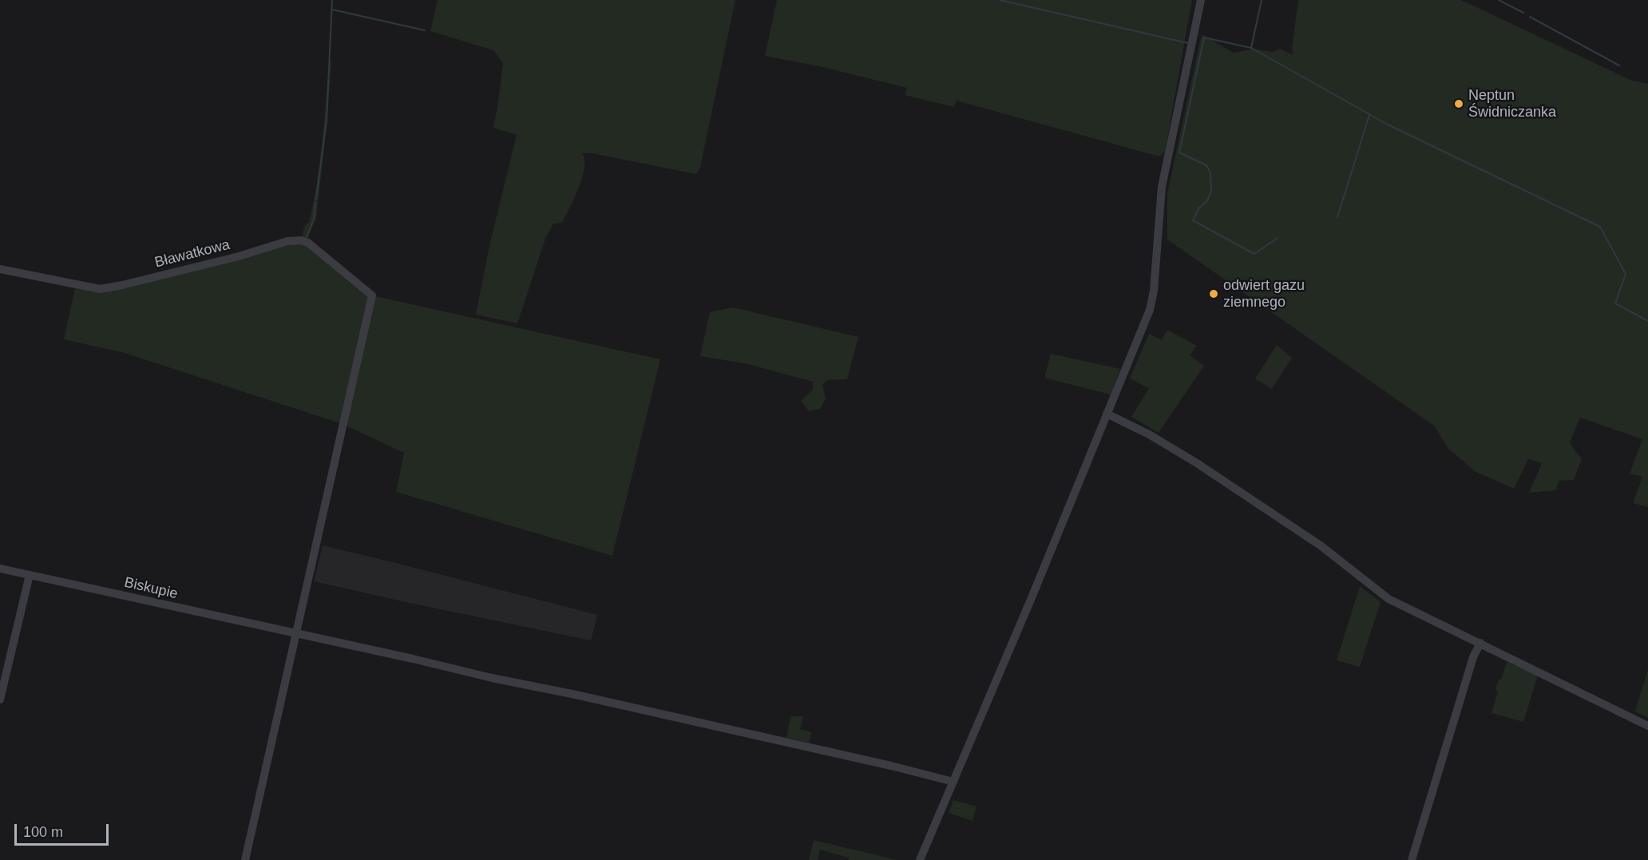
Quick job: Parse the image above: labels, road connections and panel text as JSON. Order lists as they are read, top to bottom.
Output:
{
  "streets": {
    "street": ["Bławatkowa", "Biskupie"]
  },
  "crossings": [
    ["Bławatkowa", "Biskupie"]
  ],
  "places": ["Neptun Świdniczanka", "odwiert gazu ziemnego"],
  "scale_bar": "100 m"
}
